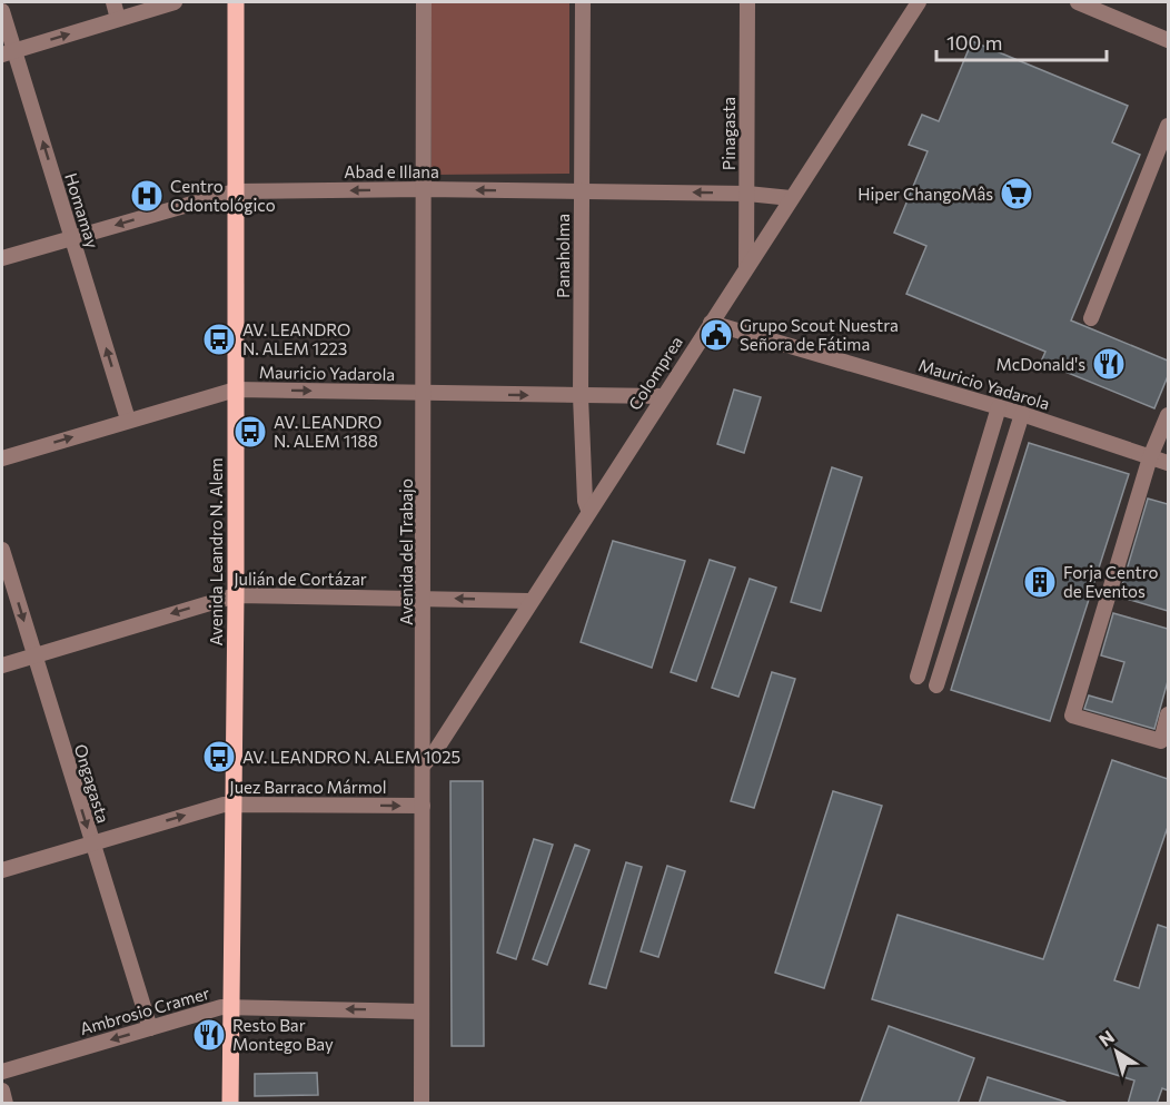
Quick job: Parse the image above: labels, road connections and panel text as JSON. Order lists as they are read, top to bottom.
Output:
{
  "streets": {
    "main road": ["Avenida Leandro N. Alem"],
    "street": [
      "Pinagasta",
      "Abad e Illana",
      "Homamay",
      "Panaholma",
      "Mauricio Yadarola",
      "Colomprea",
      "Avenida del Trabajo",
      "Julián de Cortázar",
      "Ongagasta",
      "Juez Barraco Mármol",
      "Ambrosio Cramer"
    ]
  },
  "crossings": [
    ["Pinagasta", "Abad e Illana"],
    ["Pinagasta", "Colomprea"],
    ["Abad e Illana", "Homamay"],
    ["Abad e Illana", "Panaholma"],
    ["Abad e Illana", "Colomprea"],
    ["Abad e Illana", "Avenida Leandro N. Alem"],
    ["Abad e Illana", "Avenida del Trabajo"],
    ["Homamay", "Mauricio Yadarola"],
    ["Panaholma", "Mauricio Yadarola"],
    ["Panaholma", "Colomprea"],
    ["Mauricio Yadarola", "Colomprea"],
    ["Mauricio Yadarola", "Avenida Leandro N. Alem"],
    ["Mauricio Yadarola", "Avenida del Trabajo"],
    ["Colomprea", "Avenida del Trabajo"],
    ["Colomprea", "Julián de Cortázar"],
    ["Avenida Leandro N. Alem", "Julián de Cortázar"],
    ["Avenida Leandro N. Alem", "Juez Barraco Mármol"],
    ["Avenida Leandro N. Alem", "Ambrosio Cramer"],
    ["Avenida del Trabajo", "Julián de Cortázar"],
    ["Avenida del Trabajo", "Juez Barraco Mármol"],
    ["Avenida del Trabajo", "Ambrosio Cramer"],
    ["Julián de Cortázar", "Ongagasta"],
    ["Ongagasta", "Juez Barraco Mármol"],
    ["Ongagasta", "Ambrosio Cramer"]
  ],
  "one_way": [
    "Abad e Illana",
    "Homamay",
    "Mauricio Yadarola",
    "Julián de Cortázar",
    "Ongagasta",
    "Juez Barraco Mármol",
    "Ambrosio Cramer"
  ],
  "places": {
    "supermarket": ["Hiper ChangoMâs"],
    "hospital": ["Centro Odontológico"],
    "public building": ["Grupo Scout Nuestra Señora de Fátima"],
    "bus stop": ["AV. LEANDRO N. ALEM 1223", "AV. LEANDRO N. ALEM 1188", "AV. LEANDRO N. ALEM 1025"],
    "restaurant": ["McDonald's", "Resto Bar Montego Bay"],
    "building": ["Forja Centro de Eventos"]
  },
  "scale_bar": "100 m",
  "north": "top left"
}
